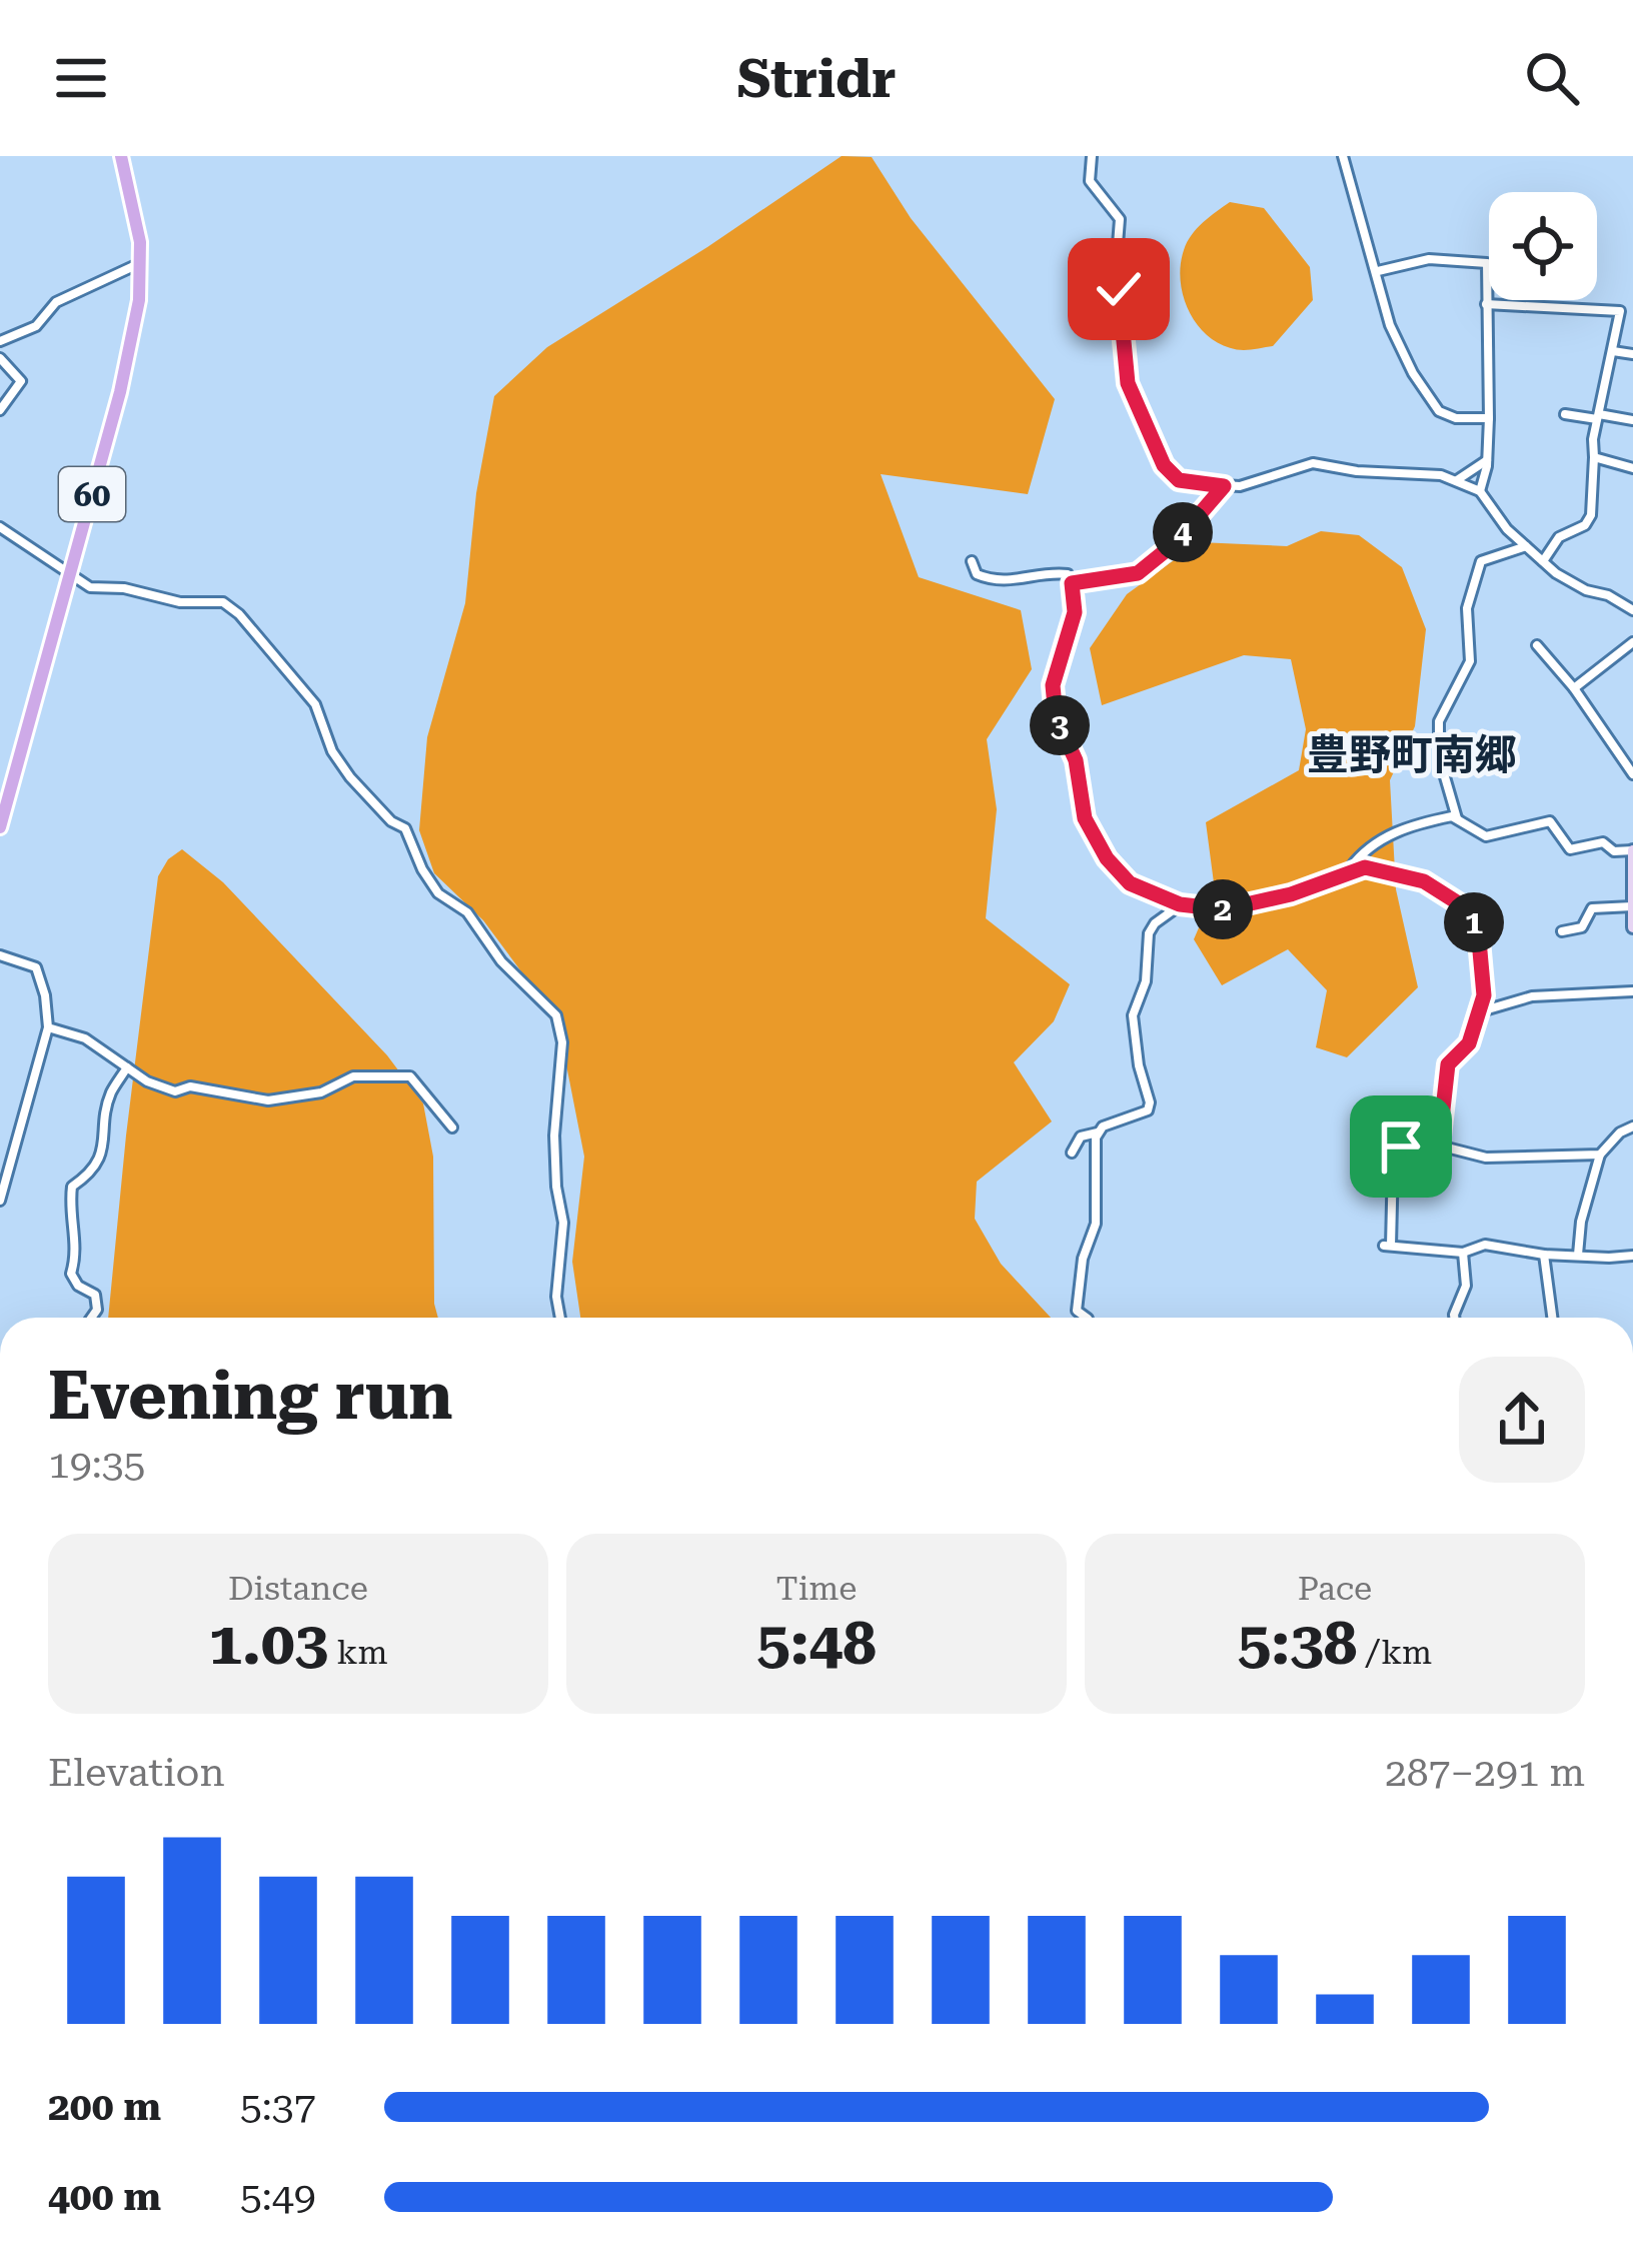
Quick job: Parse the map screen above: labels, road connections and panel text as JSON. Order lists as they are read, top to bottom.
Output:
{
  "streets": {
    "main road": ["60"]
  },
  "districts": ["豊野町南郷"],
  "page": {
    "header": "Stridr",
    "pins": [
      "4",
      "3",
      "2",
      "1"
    ],
    "heading": ["Evening run", "19:35"],
    "stats": [
      ["Distance", "1.03 km"],
      ["Time", "5:48"],
      ["Pace", "5:38 /km"]
    ],
    "chart": ["Elevation", "287–291 m"],
    "list": [
      {
        "name": "200 m",
        "note": "5:37"
      },
      {
        "name": "400 m",
        "note": "5:49"
      }
    ]
  }
}
